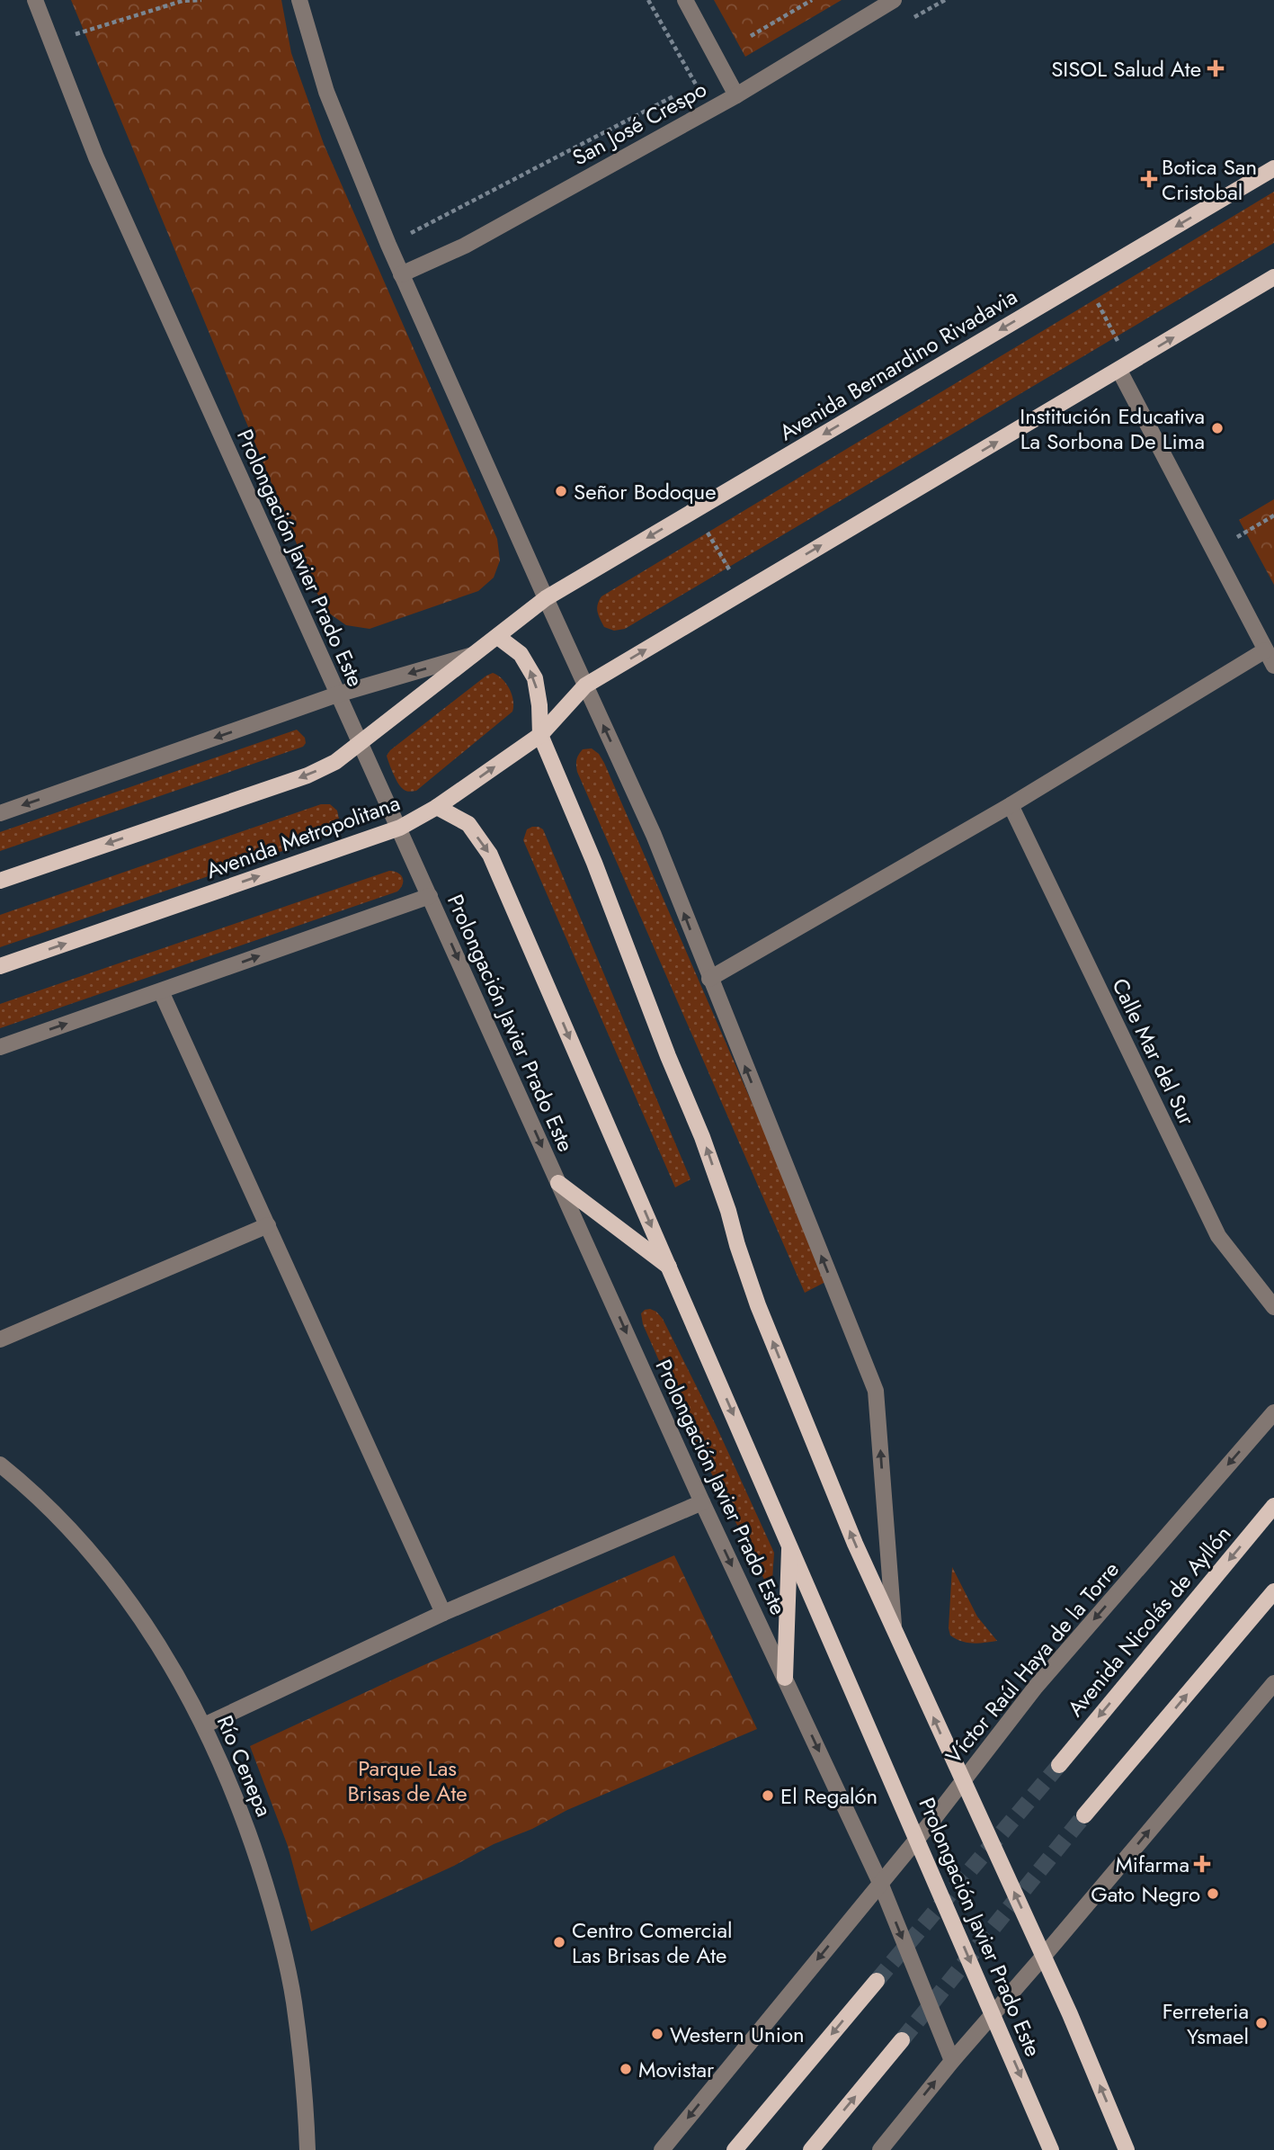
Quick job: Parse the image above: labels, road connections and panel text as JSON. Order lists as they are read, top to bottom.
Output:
{
  "streets": {
    "main road": [
      "Avenida Bernardino Rivadavia",
      "Prolongación Javier Prado Este",
      "Avenida Metropolitana",
      "Avenida Nicolás de Ayllón"
    ],
    "street": [
      "San José Crespo",
      "Calle Mar del Sur",
      "Víctor Raúl Haya de la Torre",
      "Río Cenepa"
    ]
  },
  "crossings": [
    ["San José Crespo", "Prolongación Javier Prado Este"],
    ["Avenida Bernardino Rivadavia", "Prolongación Javier Prado Este"],
    ["Prolongación Javier Prado Este", "Avenida Metropolitana"],
    ["Prolongación Javier Prado Este", "Víctor Raúl Haya de la Torre"]
  ],
  "one_way": ["Víctor Raúl Haya de la Torre"],
  "parks": ["Parque Las Brisas de Ate"],
  "places": {
    "health": ["SISOL Salud Ate", "Botica San Cristobal", "Mifarma"],
    "other": [
      "Institución Educativa La Sorbona De Lima",
      "Señor Bodoque",
      "El Regalón",
      "Gato Negro",
      "Centro Comercial Las Brisas de Ate",
      "Ferreteria Ysmael",
      "Western Union",
      "Movistar"
    ]
  }
}
